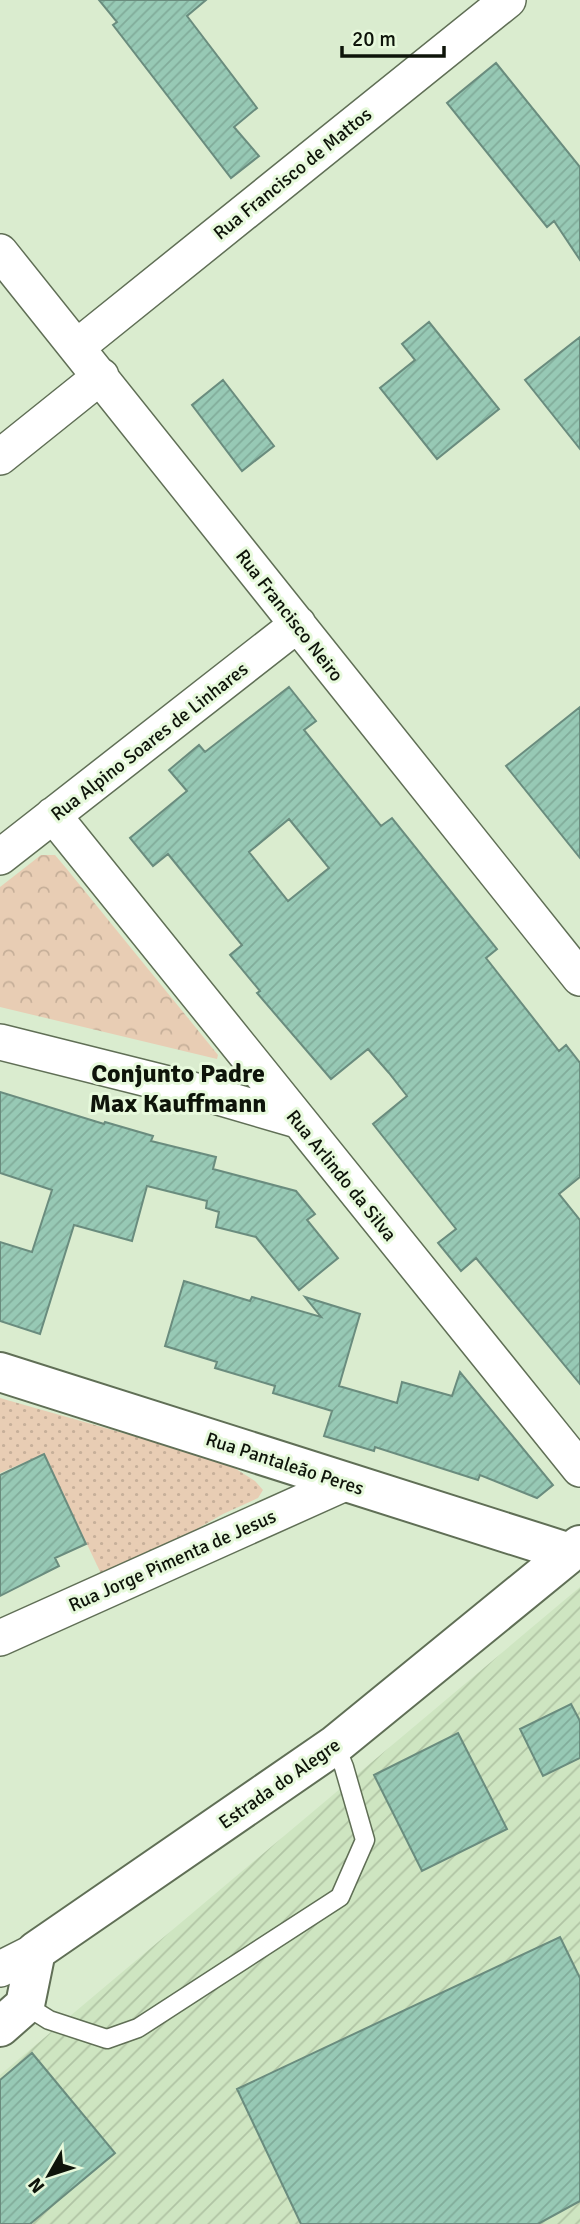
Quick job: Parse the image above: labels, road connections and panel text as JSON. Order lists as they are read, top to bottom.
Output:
{
  "streets": {
    "street": [
      "Rua Francisco de Mattos",
      "Rua Francisco Neiro",
      "Rua Alpino Soares de Linhares",
      "Rua Arlindo da Silva",
      "Rua Pantaleão Peres",
      "Rua Jorge Pimenta de Jesus",
      "Estrada do Alegre"
    ]
  },
  "crossings": [
    ["Rua Francisco de Mattos", "Rua Francisco Neiro"],
    ["Rua Francisco Neiro", "Rua Alpino Soares de Linhares"],
    ["Rua Alpino Soares de Linhares", "Rua Arlindo da Silva"],
    ["Rua Pantaleão Peres", "Rua Jorge Pimenta de Jesus"],
    ["Rua Pantaleão Peres", "Estrada do Alegre"]
  ],
  "districts": ["Conjunto Padre Max Kauffmann"],
  "scale_bar": "20 m",
  "north": "bottom left"
}
